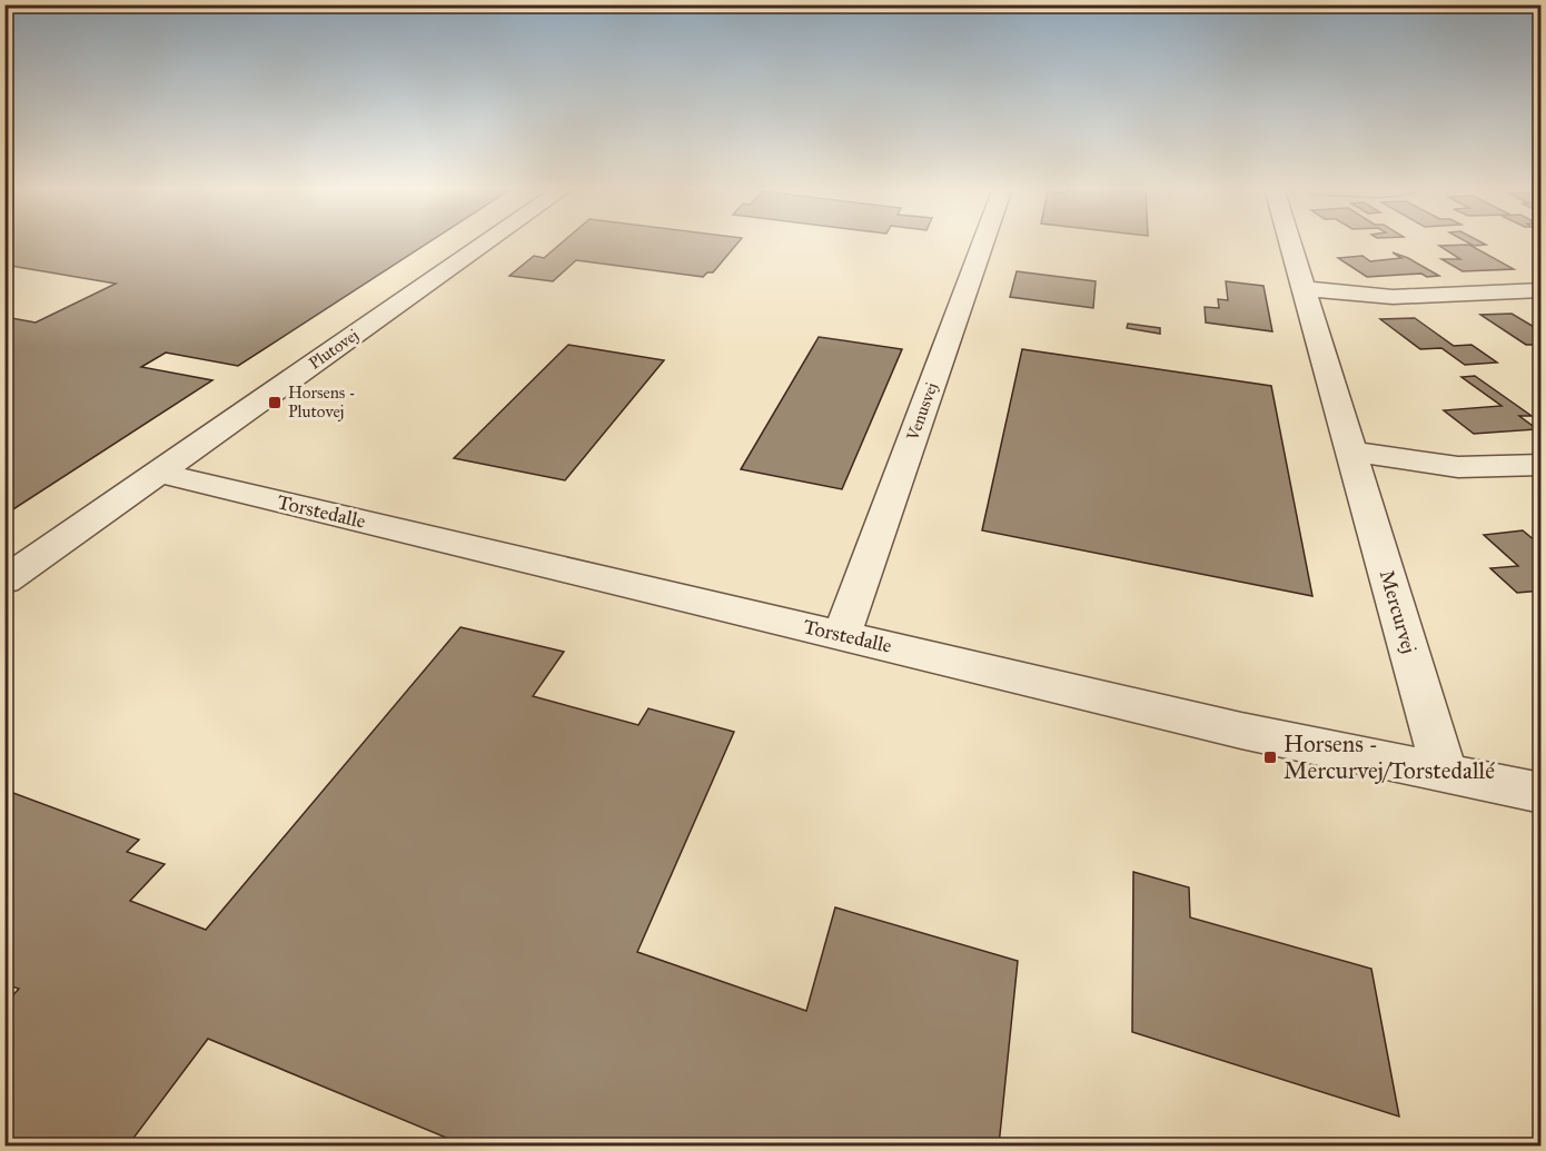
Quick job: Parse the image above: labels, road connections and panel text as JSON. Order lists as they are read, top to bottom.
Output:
{
  "streets": {
    "street": [
      "Plutovej",
      "Venusvej",
      "Torstedalle",
      "Mercurvej"
    ]
  },
  "crossings": [
    ["Plutovej", "Torstedalle"],
    ["Venusvej", "Torstedalle"],
    ["Torstedalle", "Mercurvej"]
  ],
  "places": {
    "transit": ["Horsens - Plutovej", "Horsens - Mercurvej/Torstedallé"]
  }
}
